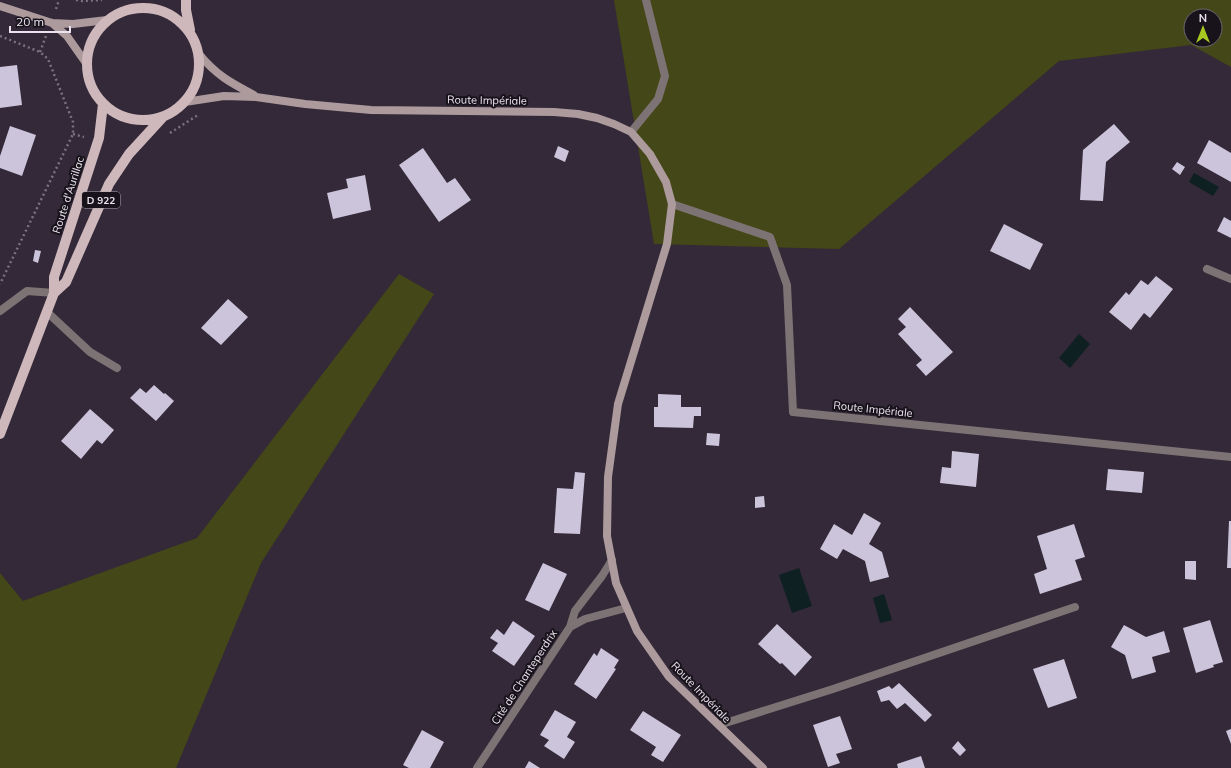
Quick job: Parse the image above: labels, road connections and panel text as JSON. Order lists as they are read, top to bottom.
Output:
{
  "streets": {
    "main road": ["Route d'Aurillac", "D 922"],
    "street": ["Route Impériale", "Cité de Chanteperdrix"]
  },
  "crossings": [
    ["Route Impériale", "Route d'Aurillac"],
    ["Route Impériale", "Cité de Chanteperdrix"]
  ],
  "scale_bar": "20 m",
  "north": "top"
}
